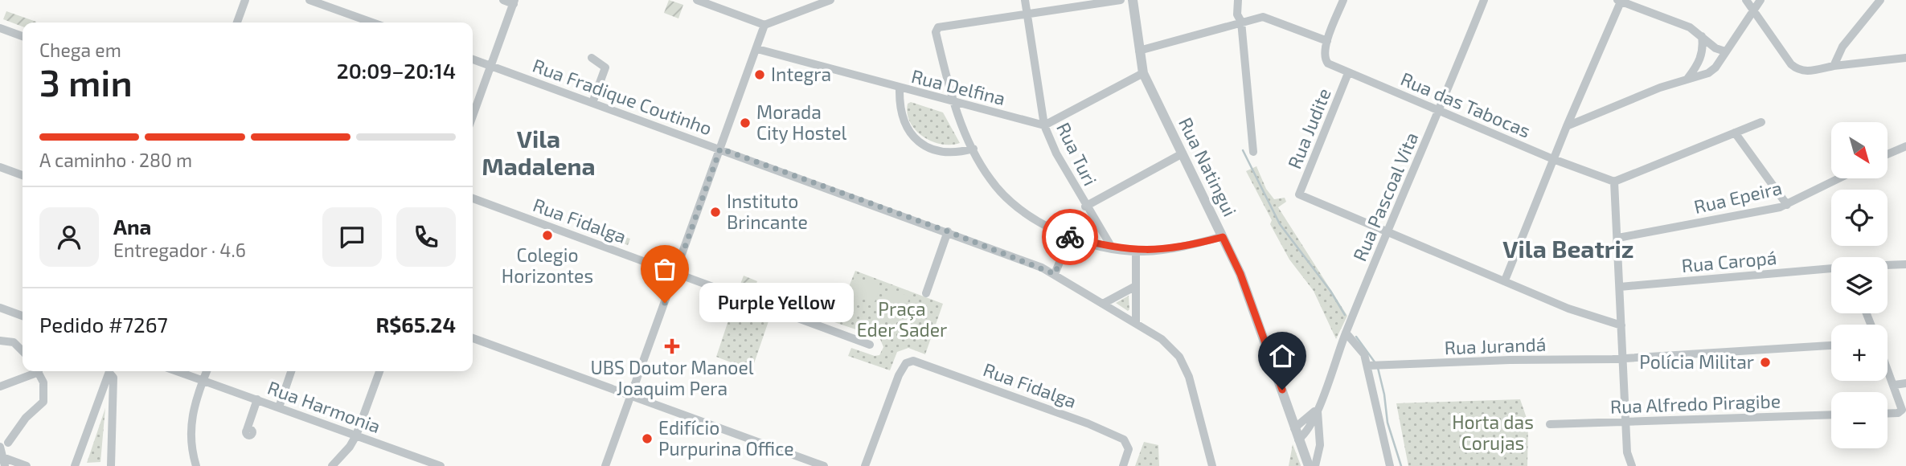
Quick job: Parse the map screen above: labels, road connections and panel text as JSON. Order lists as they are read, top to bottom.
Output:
{
  "streets": {
    "street": [
      "Rua Delfina",
      "Rua Fradique Coutinho",
      "Rua das Tabocas",
      "Rua Judite",
      "Rua Turi",
      "Rua Natingui",
      "Rua Pascoal Vita",
      "Rua Epeira",
      "Rua Fidalga",
      "Rua Caropá",
      "Rua Jurandá",
      "Rua Alfredo Piragibe",
      "Rua Harmonia"
    ]
  },
  "crossings": [
    ["Rua Delfina", "Rua Turi"],
    ["Rua das Tabocas", "Rua Judite"],
    ["Rua das Tabocas", "Rua Pascoal Vita"],
    ["Rua Judite", "Rua Pascoal Vita"],
    ["Rua Natingui", "Rua Pascoal Vita"]
  ],
  "districts": ["Vila Madalena", "Vila Beatriz"],
  "parks": ["Praça Eder Sader", "Horta das Corujas"],
  "places": {
    "other": [
      "Integra",
      "Morada City Hostel",
      "Instituto Brincante",
      "Colegio Horizontes",
      "Purple Yellow",
      "Polícia Militar",
      "Edifício Purpurina Office"
    ],
    "health": ["UBS Doutor Manoel Joaquim Pera"]
  },
  "north": "bottom right",
  "page": {
    "heading": ["3 min", "Chega em", "20:09–20:14"],
    "panel": [
      "Ana",
      "Entregador · 4.6",
      "Pedido #7267",
      "R$65.24"
    ],
    "bar": "A caminho · 280 m",
    "map_buttons": ["+", "−"],
    "bubble": "Purple Yellow"
  }
}
